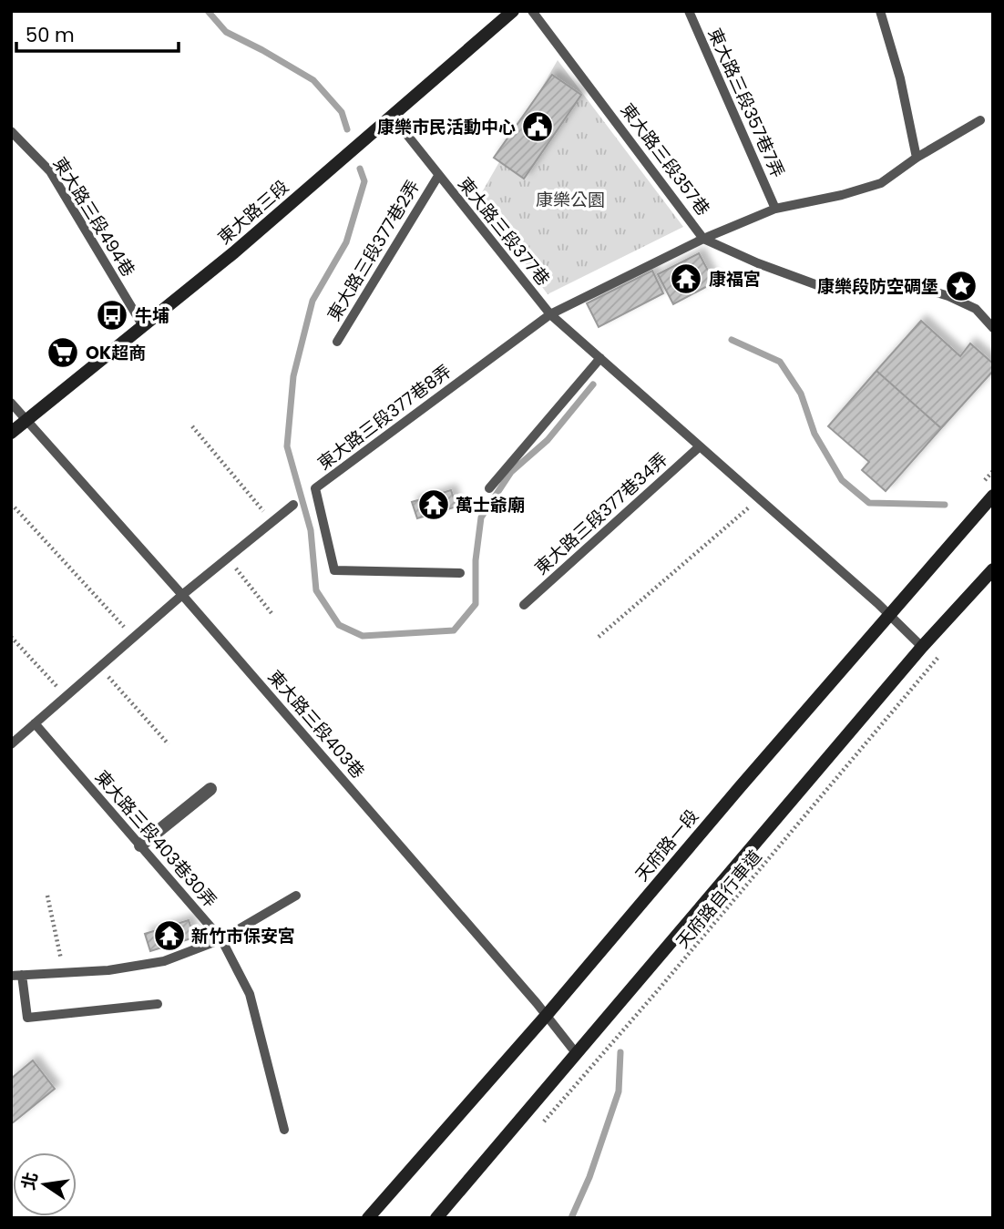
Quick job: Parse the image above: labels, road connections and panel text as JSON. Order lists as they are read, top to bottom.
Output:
{
  "streets": {
    "street": ["東大路三段", "天府路一段"],
    "lane": [
      "東大路三段357巷7弄",
      "東大路三段357巷",
      "東大路三段494巷",
      "東大路三段377巷",
      "東大路三段377巷2弄",
      "東大路三段377巷8弄",
      "東大路三段377巷34弄",
      "東大路三段403巷",
      "東大路三段403巷30弄"
    ],
    "path": ["天府路自行車道"]
  },
  "crossings": [
    ["東大路三段357巷7弄", "東大路三段357巷"],
    ["東大路三段", "東大路三段494巷"],
    ["東大路三段", "東大路三段377巷"],
    ["東大路三段", "東大路三段403巷"],
    ["東大路三段377巷", "東大路三段377巷2弄"],
    ["東大路三段377巷", "東大路三段377巷8弄"],
    ["東大路三段377巷", "東大路三段377巷34弄"],
    ["東大路三段377巷", "天府路一段"],
    ["東大路三段403巷", "天府路一段"]
  ],
  "parks": ["康樂公園"],
  "places": {
    "public building": ["康樂市民活動中心"],
    "temple": ["康福宮", "萬士爺廟", "新竹市保安宮"],
    "place": ["康樂段防空碉堡"],
    "bus stop": ["牛埔"],
    "supermarket": ["OK超商"]
  },
  "scale_bar": "50 m",
  "north": "left"
}
